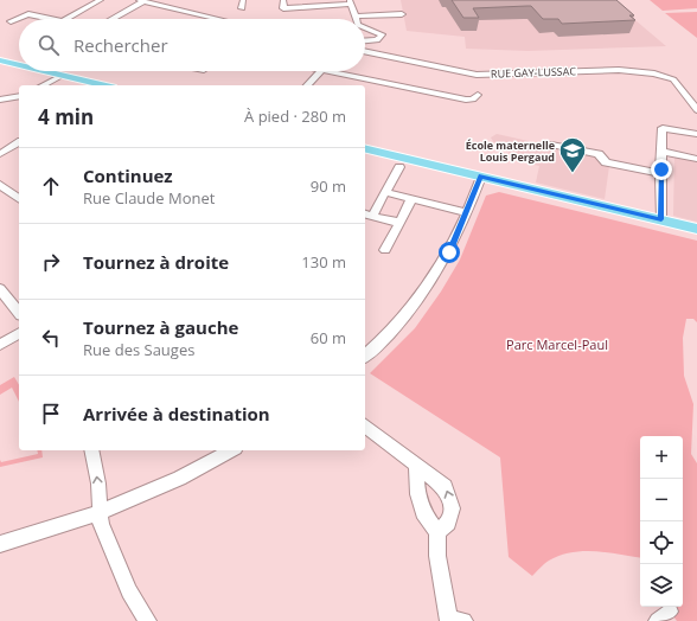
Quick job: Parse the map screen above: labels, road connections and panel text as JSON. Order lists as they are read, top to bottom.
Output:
{
  "streets": {
    "street": ["RUE GAY-LUSSAC"]
  },
  "parks": ["Parc Marcel-Paul"],
  "places": {
    "school or university": ["École maternelle Louis Pergaud"]
  },
  "page": {
    "search": "Rechercher",
    "heading": ["4 min", "À pied · 280 m"],
    "list": [
      ["Continuez", "Rue Claude Monet", "90 m"],
      ["Tournez à droite", "130 m"],
      ["Tournez à gauche", "Rue des Sauges", "60 m"],
      "Arrivée à destination"
    ],
    "map_buttons": ["+", "−"]
  }
}
